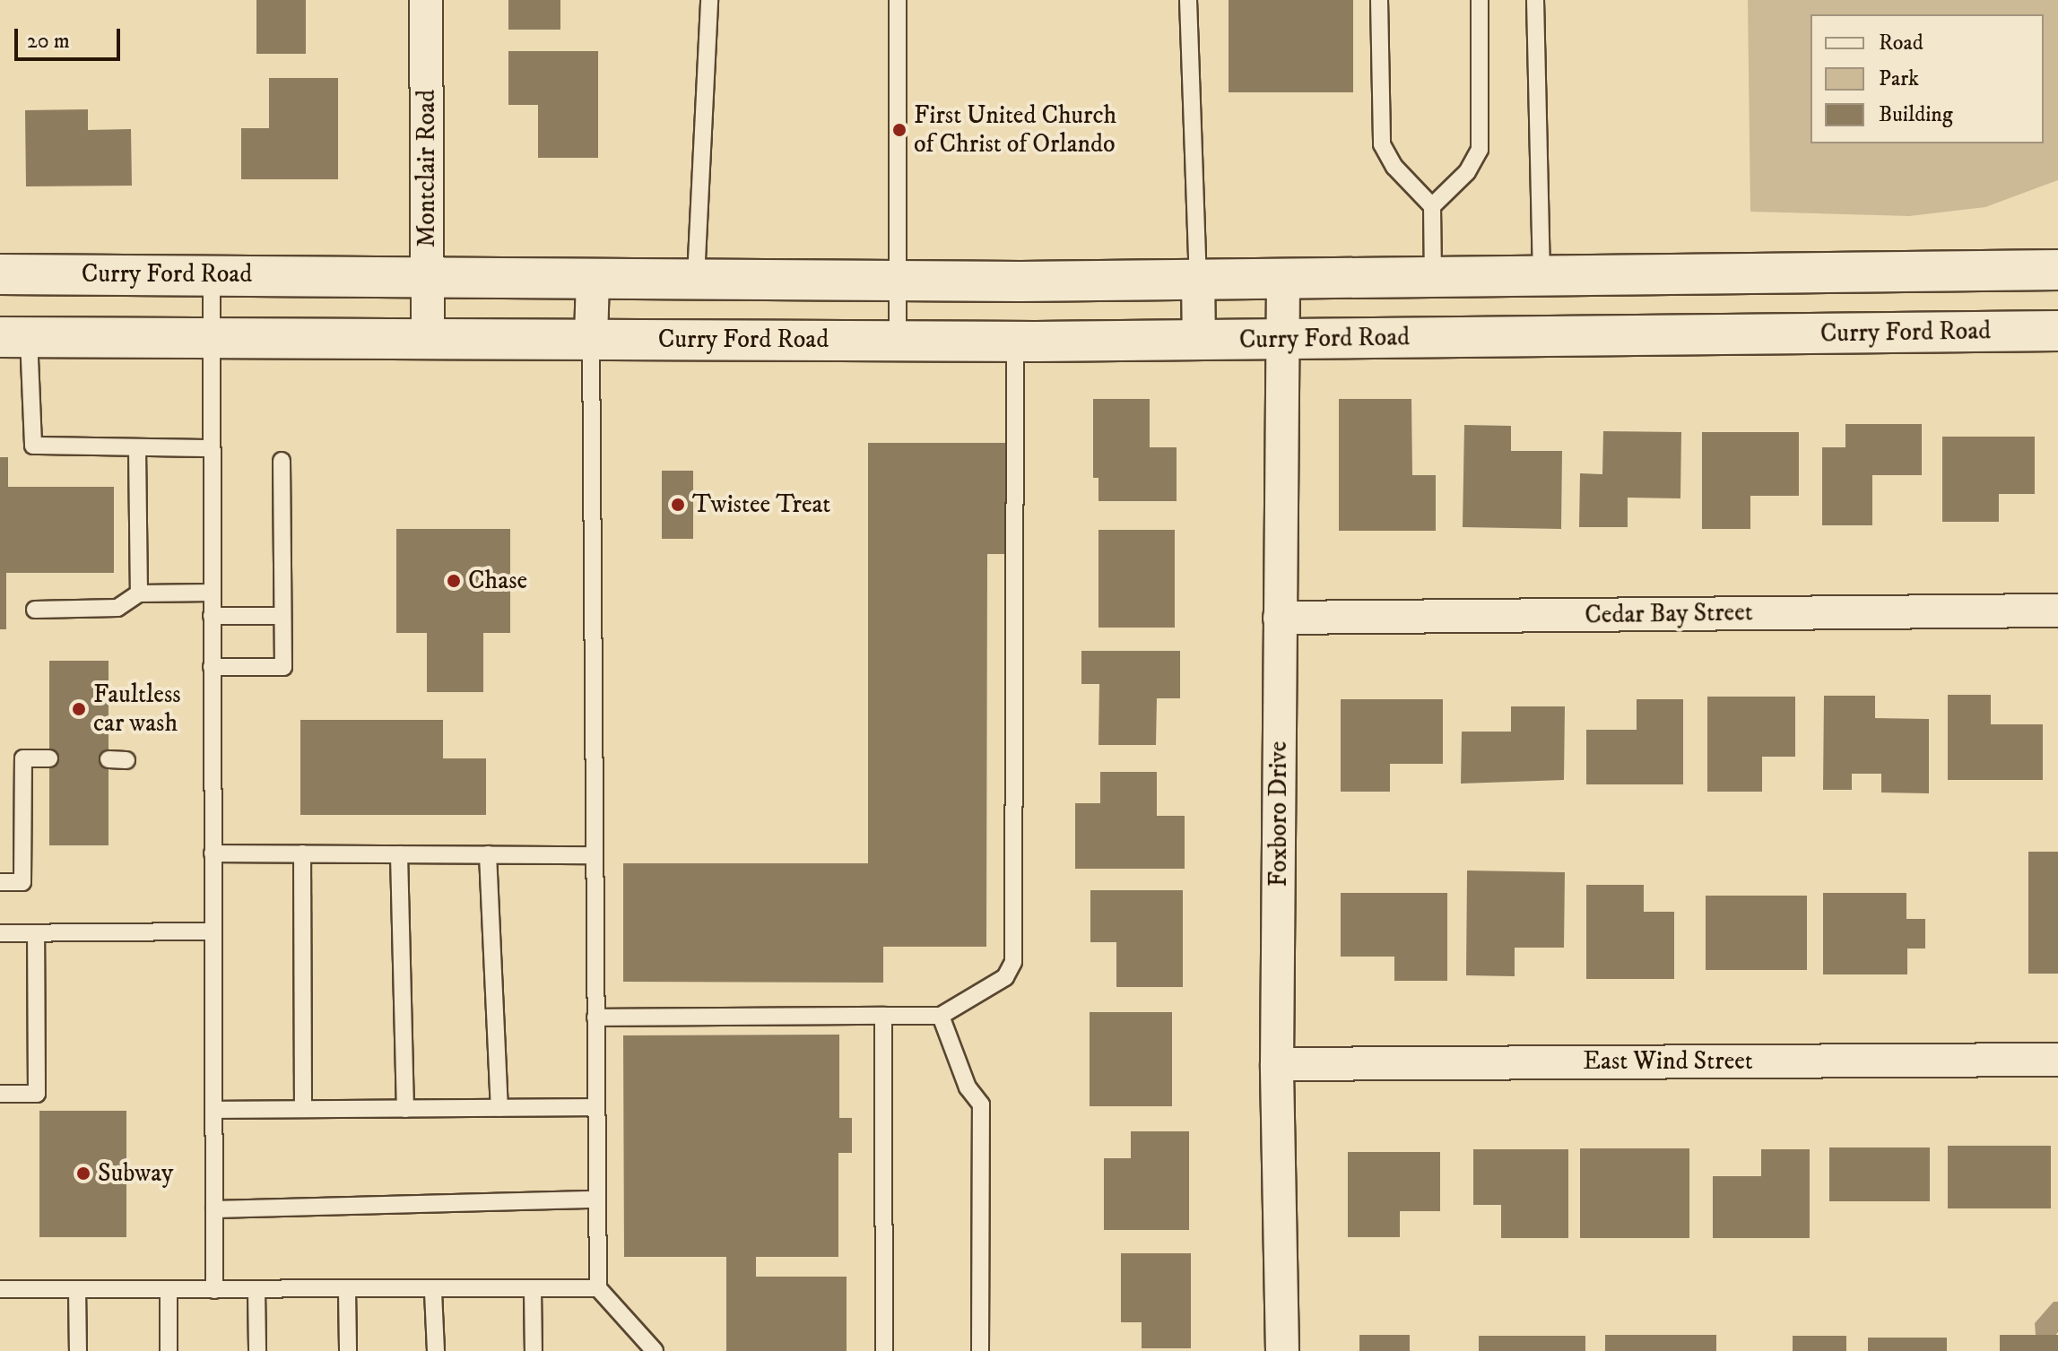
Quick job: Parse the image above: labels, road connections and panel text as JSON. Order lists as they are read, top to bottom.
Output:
{
  "streets": {
    "main road": ["Curry Ford Road"],
    "street": [
      "Montclair Road",
      "Cedar Bay Street",
      "Foxboro Drive",
      "East Wind Street"
    ]
  },
  "crossings": [
    ["Montclair Road", "Curry Ford Road"],
    ["Curry Ford Road", "Foxboro Drive"],
    ["Cedar Bay Street", "Foxboro Drive"],
    ["Foxboro Drive", "East Wind Street"]
  ],
  "places": [
    "First United Church of Christ of Orlando",
    "Twistee Treat",
    "Chase",
    "Faultless car wash",
    "Subway"
  ],
  "legend": ["Road", "Park", "Building"],
  "scale_bar": "20 m"
}
